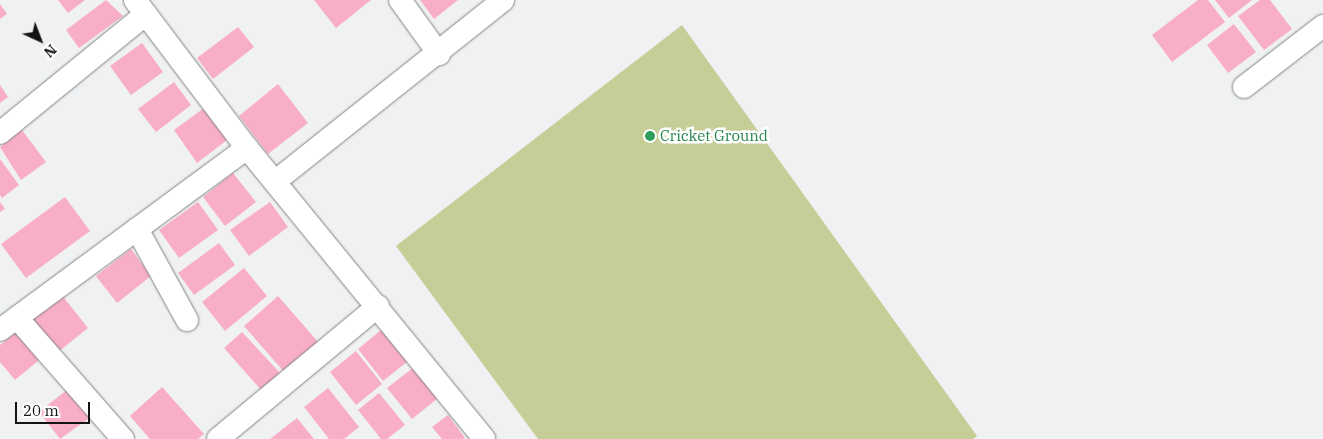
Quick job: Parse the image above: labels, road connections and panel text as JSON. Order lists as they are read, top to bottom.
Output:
{
  "places": ["Cricket Ground"],
  "scale_bar": "20 m",
  "north": "bottom right"
}
